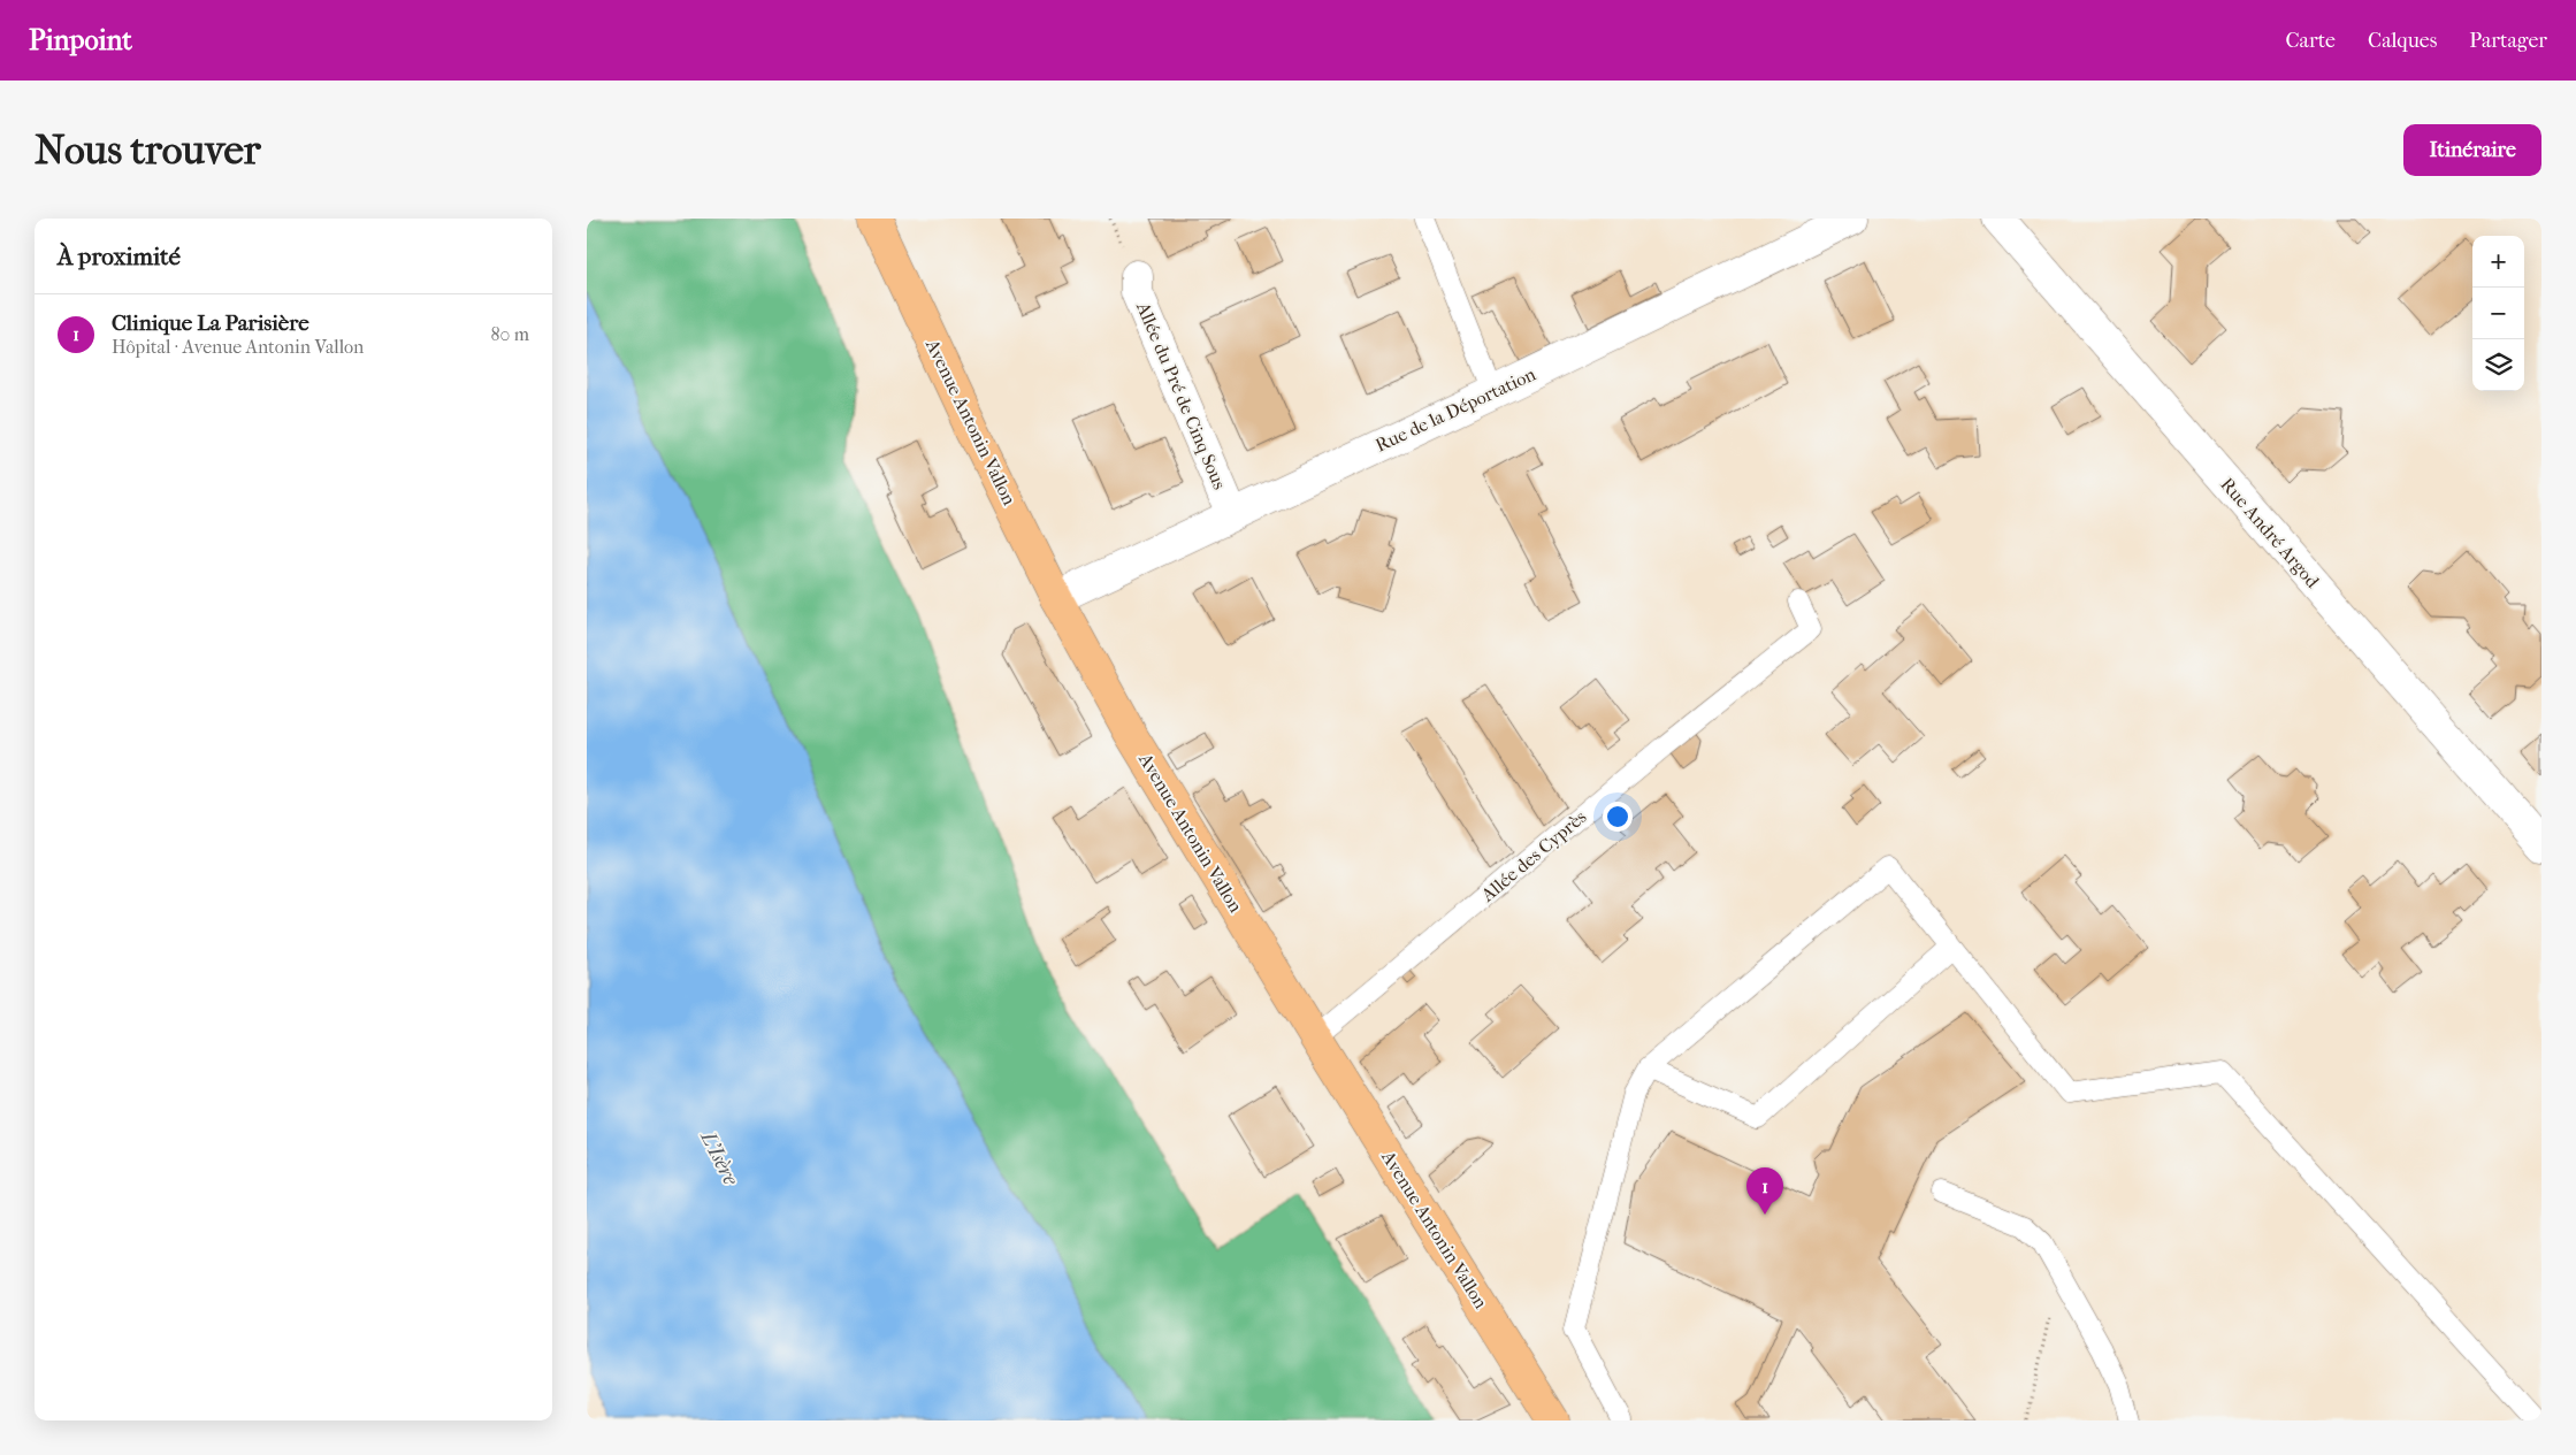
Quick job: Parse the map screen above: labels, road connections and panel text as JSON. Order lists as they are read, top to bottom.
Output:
{
  "streets": {
    "main road": ["Avenue Antonin Vallon"],
    "street": ["Allée du Pré de Cinq Sous", "Rue de la Déportation", "Rue André Argod"],
    "lane": ["Allée des Cyprès"]
  },
  "crossings": [
    ["Allée du Pré de Cinq Sous", "Rue de la Déportation"],
    ["Rue de la Déportation", "Avenue Antonin Vallon"],
    ["Avenue Antonin Vallon", "Allée des Cyprès"]
  ],
  "water": ["L'Isère"],
  "page": {
    "header": "Pinpoint",
    "nav": ["Carte", "Calques", "Partager"],
    "buttons": "Itinéraire",
    "title": "Nous trouver",
    "heading": "À proximité",
    "map_buttons": ["+", "−"],
    "list": [
      {
        "mark": "1",
        "name": "Clinique La Parisière",
        "note": "Hôpital · Avenue Antonin Vallon",
        "value": "80 m"
      }
    ],
    "pins": "1"
  }
}
